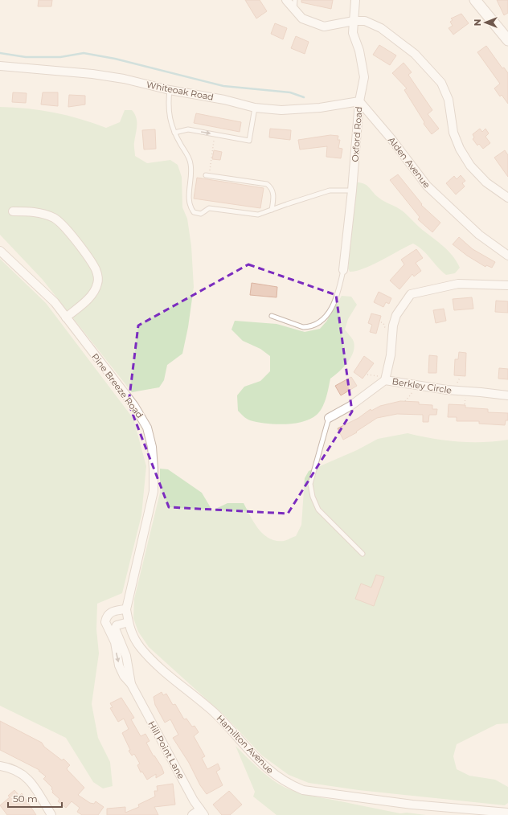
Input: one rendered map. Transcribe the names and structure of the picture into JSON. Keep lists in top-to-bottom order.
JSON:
{
  "streets": {
    "street": [
      "Whiteoak Road",
      "Oxford Road",
      "Alden Avenue",
      "Pine Breeze Road",
      "Berkley Circle",
      "Hamilton Avenue",
      "Hill Point Lane"
    ]
  },
  "crossings": [
    ["Whiteoak Road", "Oxford Road"],
    ["Whiteoak Road", "Alden Avenue"],
    ["Oxford Road", "Alden Avenue"],
    ["Pine Breeze Road", "Hamilton Avenue"],
    ["Pine Breeze Road", "Hill Point Lane"],
    ["Hamilton Avenue", "Hill Point Lane"]
  ],
  "scale_bar": "50 m",
  "north": "left"
}
